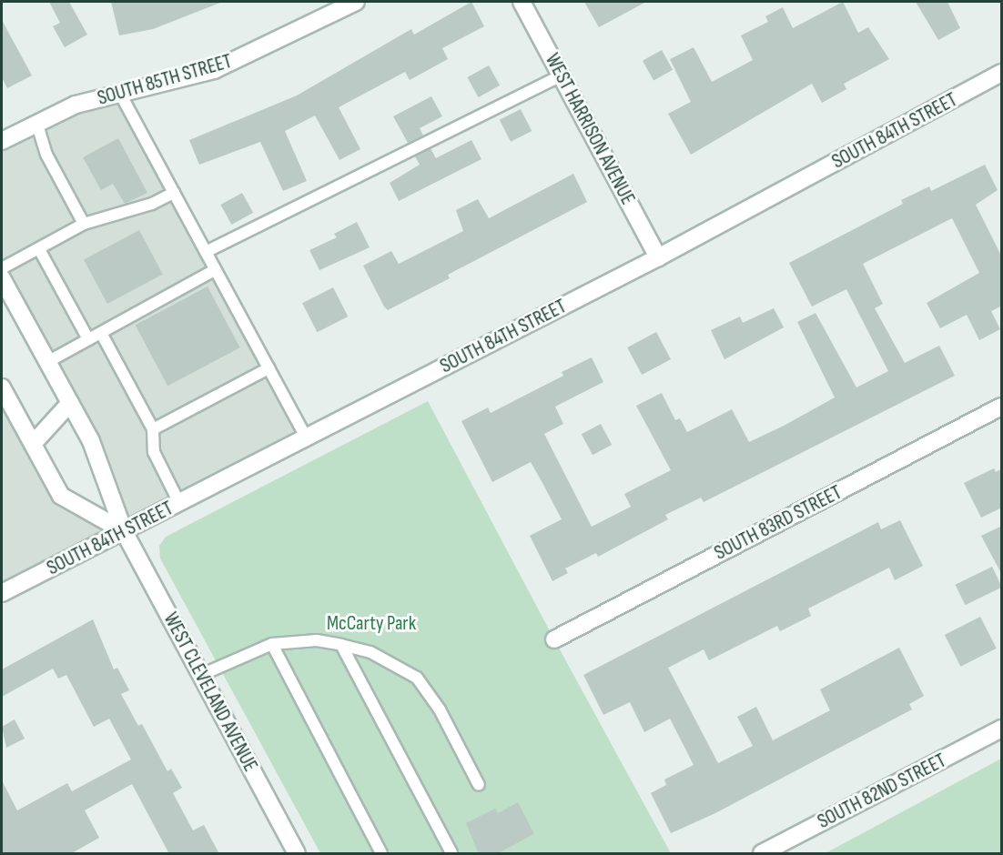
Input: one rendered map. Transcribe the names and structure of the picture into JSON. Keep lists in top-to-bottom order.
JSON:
{
  "streets": {
    "street": [
      "SOUTH 85TH STREET",
      "WEST HARRISON AVENUE",
      "SOUTH 84TH STREET",
      "SOUTH 83RD STREET",
      "WEST CLEVELAND AVENUE",
      "SOUTH 82ND STREET"
    ]
  },
  "crossings": [
    ["WEST HARRISON AVENUE", "SOUTH 84TH STREET"],
    ["SOUTH 84TH STREET", "WEST CLEVELAND AVENUE"]
  ],
  "parks": ["McCarty Park"]
}
